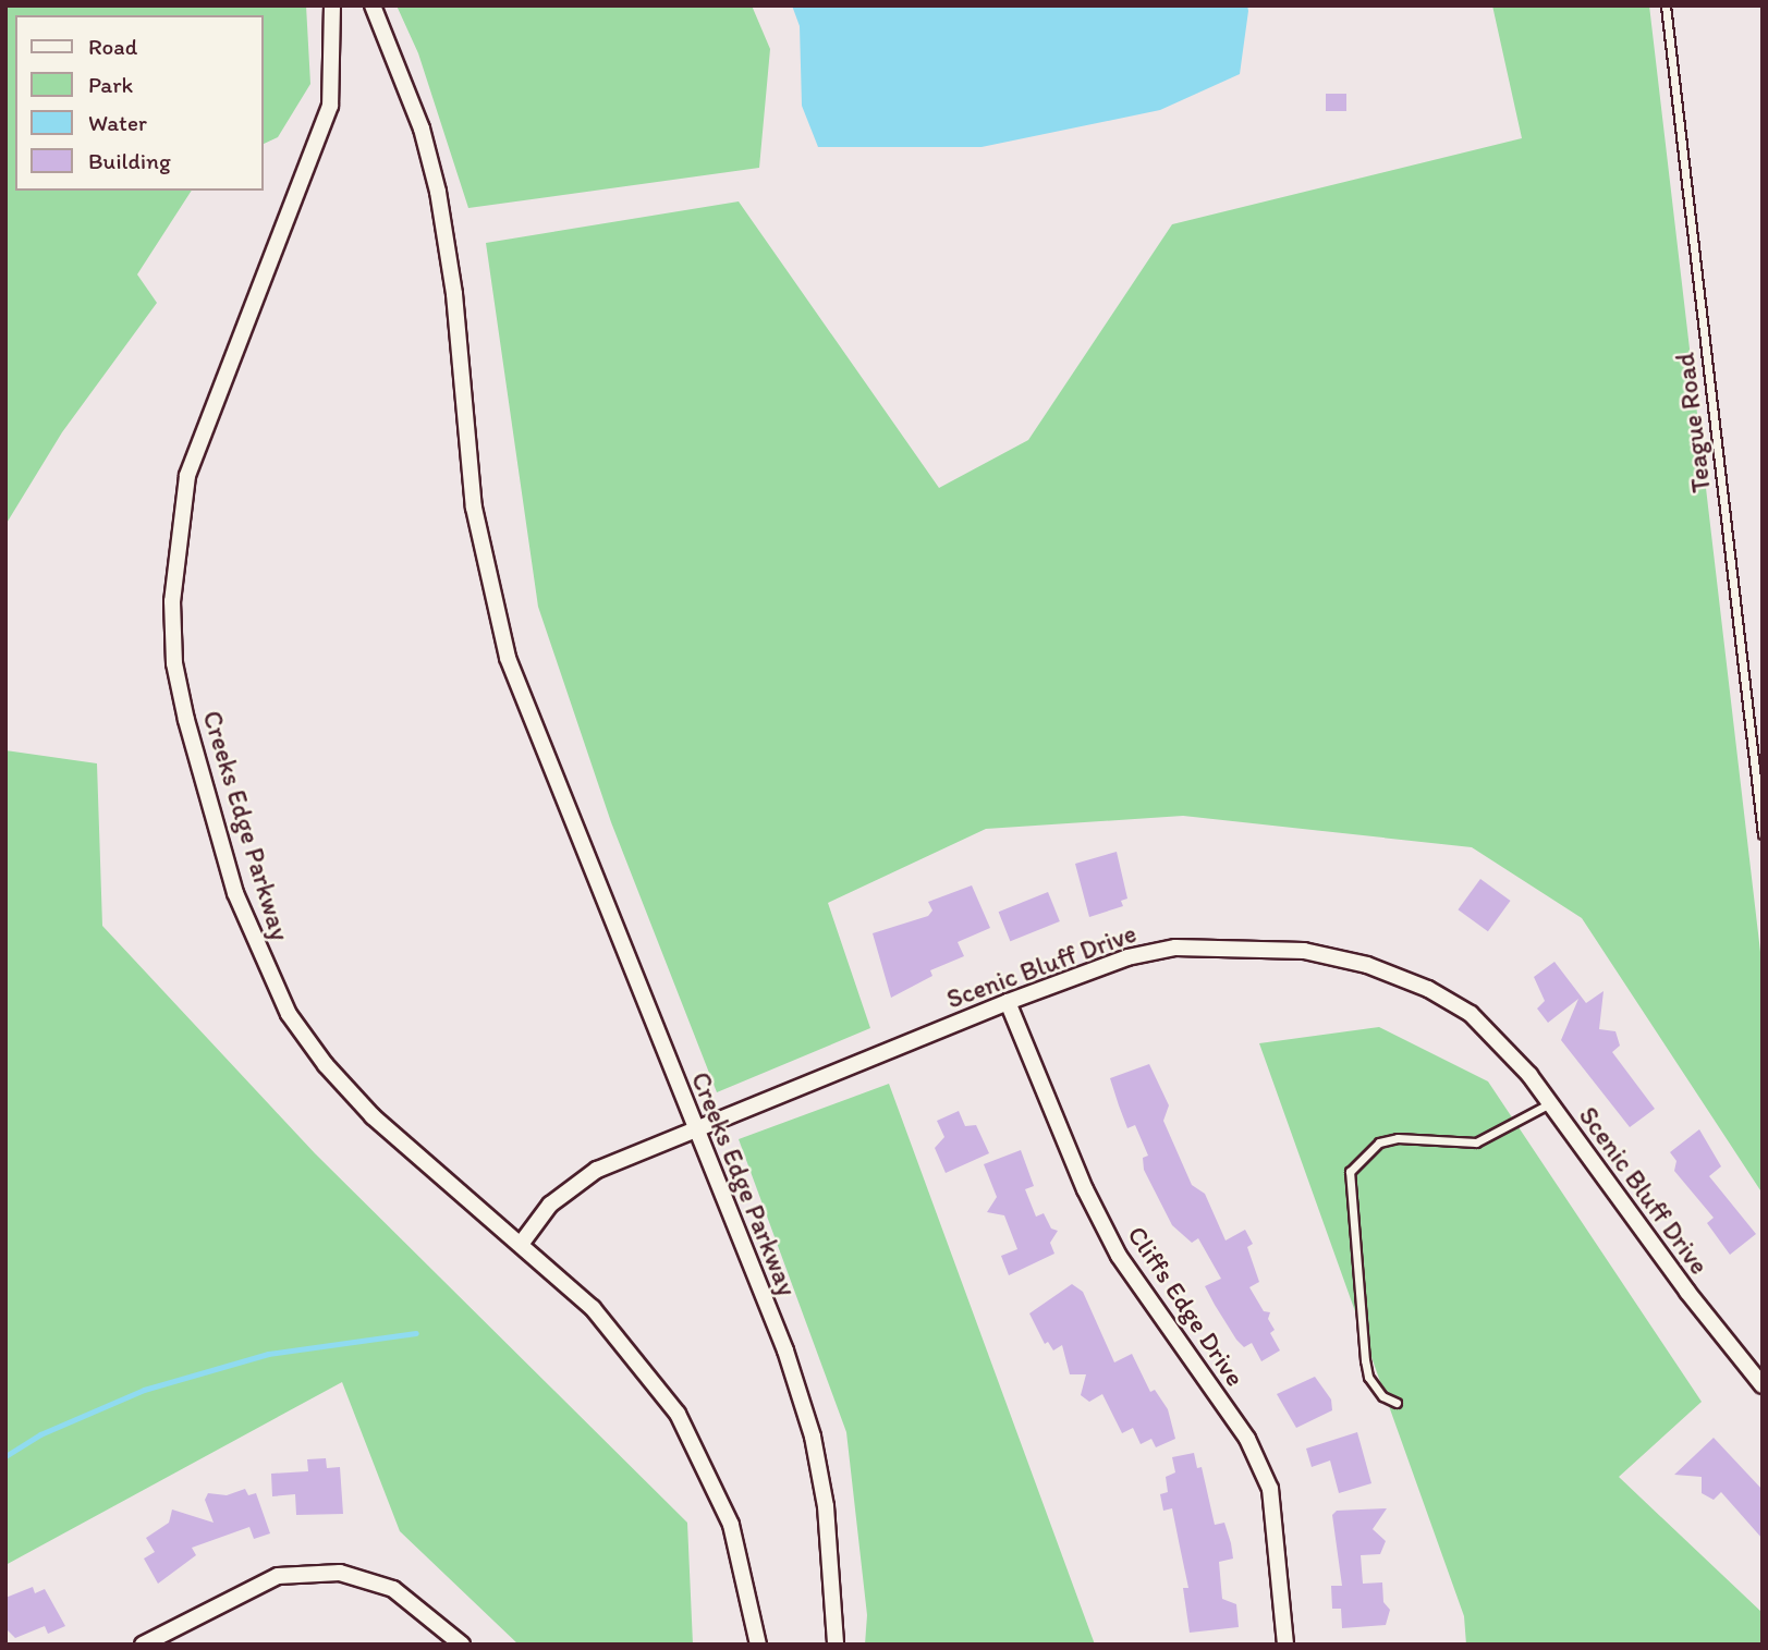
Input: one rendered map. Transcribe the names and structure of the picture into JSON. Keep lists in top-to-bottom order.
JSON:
{
  "streets": {
    "street": ["Creeks Edge Parkway", "Scenic Bluff Drive", "Cliffs Edge Drive"],
    "lane": ["Teague Road"]
  },
  "crossings": [
    ["Creeks Edge Parkway", "Scenic Bluff Drive"],
    ["Scenic Bluff Drive", "Cliffs Edge Drive"]
  ],
  "legend": [
    "Road",
    "Park",
    "Water",
    "Building"
  ]
}
